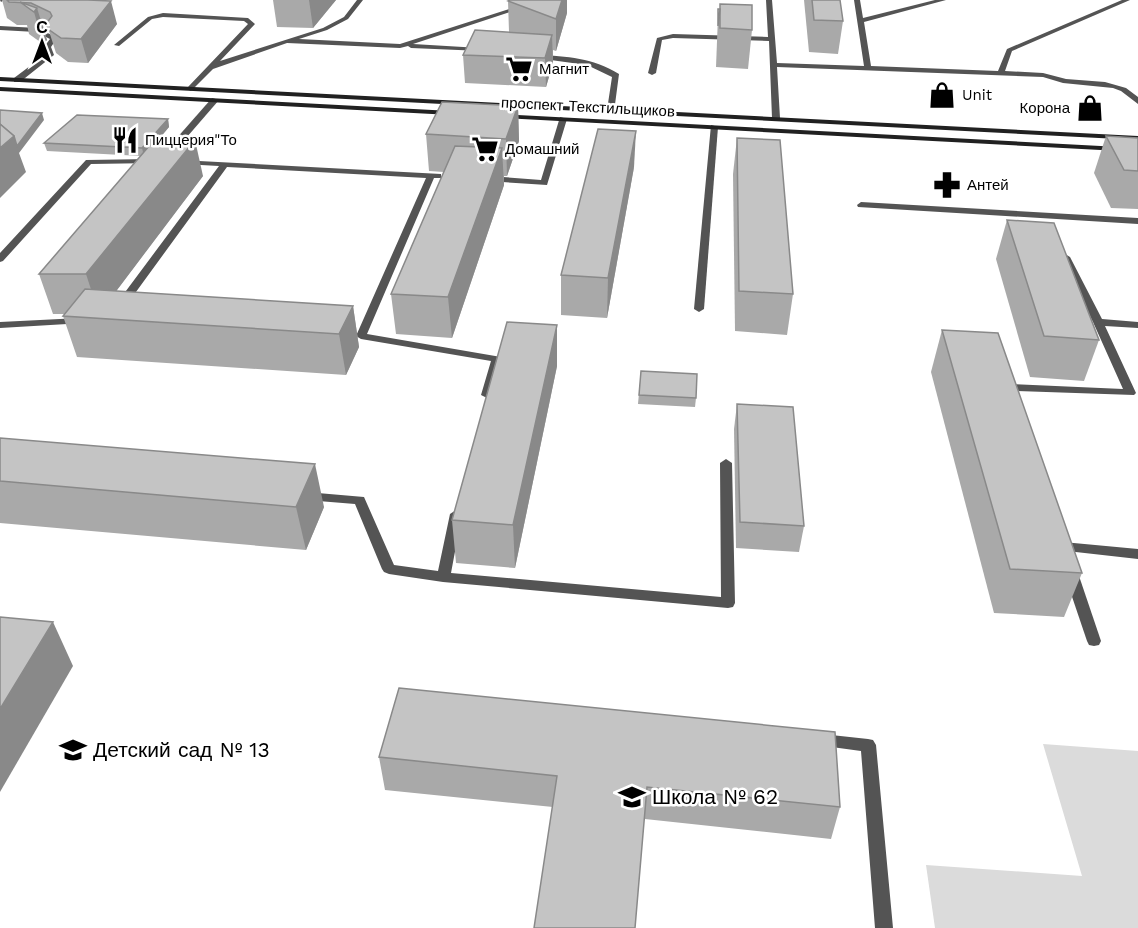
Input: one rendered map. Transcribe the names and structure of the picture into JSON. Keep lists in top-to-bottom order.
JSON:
{
  "streets": {
    "main road": ["проспект Текстильщиков"]
  },
  "places": {
    "supermarket": ["Магнит", "Домашний"],
    "shop": ["Unit", "Корона"],
    "restaurant": ["Пиццерия\"То"],
    "pharmacy": ["Антей"],
    "school or university": ["Детский сад № 13", "Школа № 62"]
  },
  "north": "top"
}
